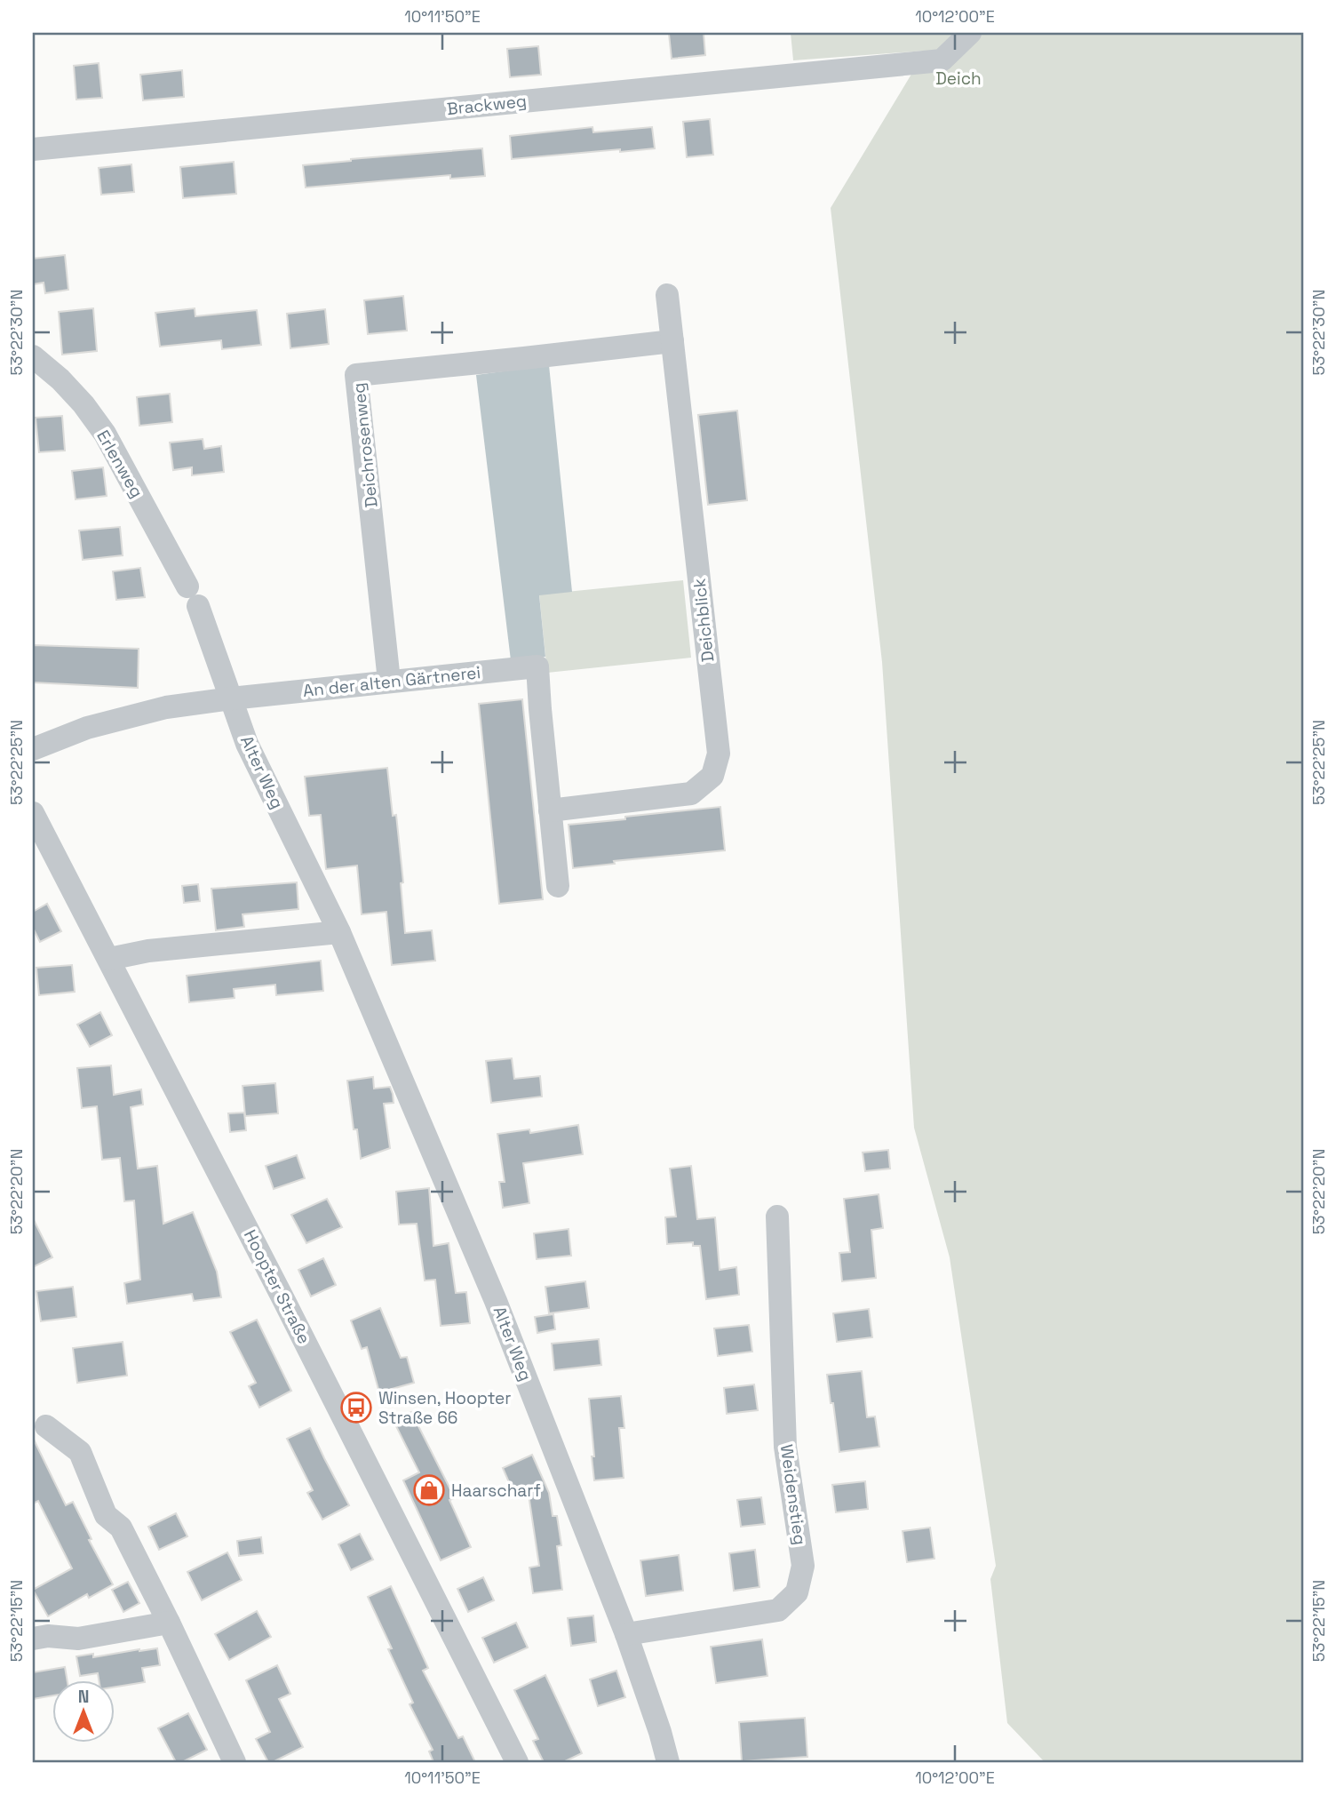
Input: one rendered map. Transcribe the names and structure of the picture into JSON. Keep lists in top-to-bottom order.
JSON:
{
  "streets": {
    "street": [
      "Brackweg",
      "Deichrosenweg",
      "Erlenweg",
      "Deichblick",
      "An der alten Gärtnerei",
      "Alter Weg",
      "Hoopter Straße",
      "Weidenstieg"
    ]
  },
  "crossings": [
    ["Deichrosenweg", "Deichblick"],
    ["Deichrosenweg", "An der alten Gärtnerei"],
    ["Erlenweg", "Alter Weg"],
    ["Deichblick", "An der alten Gärtnerei"],
    ["An der alten Gärtnerei", "Alter Weg"],
    ["Alter Weg", "Weidenstieg"]
  ],
  "parks": ["Deich"],
  "places": {
    "bus stop": ["Winsen, Hoopter Straße 66"],
    "shop": ["Haarscharf"]
  },
  "north": "top",
  "coordinates": [
    "10°11'50\"E",
    "10°12'00\"E",
    "53°22'30\"N",
    "53°22'25\"N",
    "53°22'20\"N",
    "53°22'15\"N"
  ]
}
